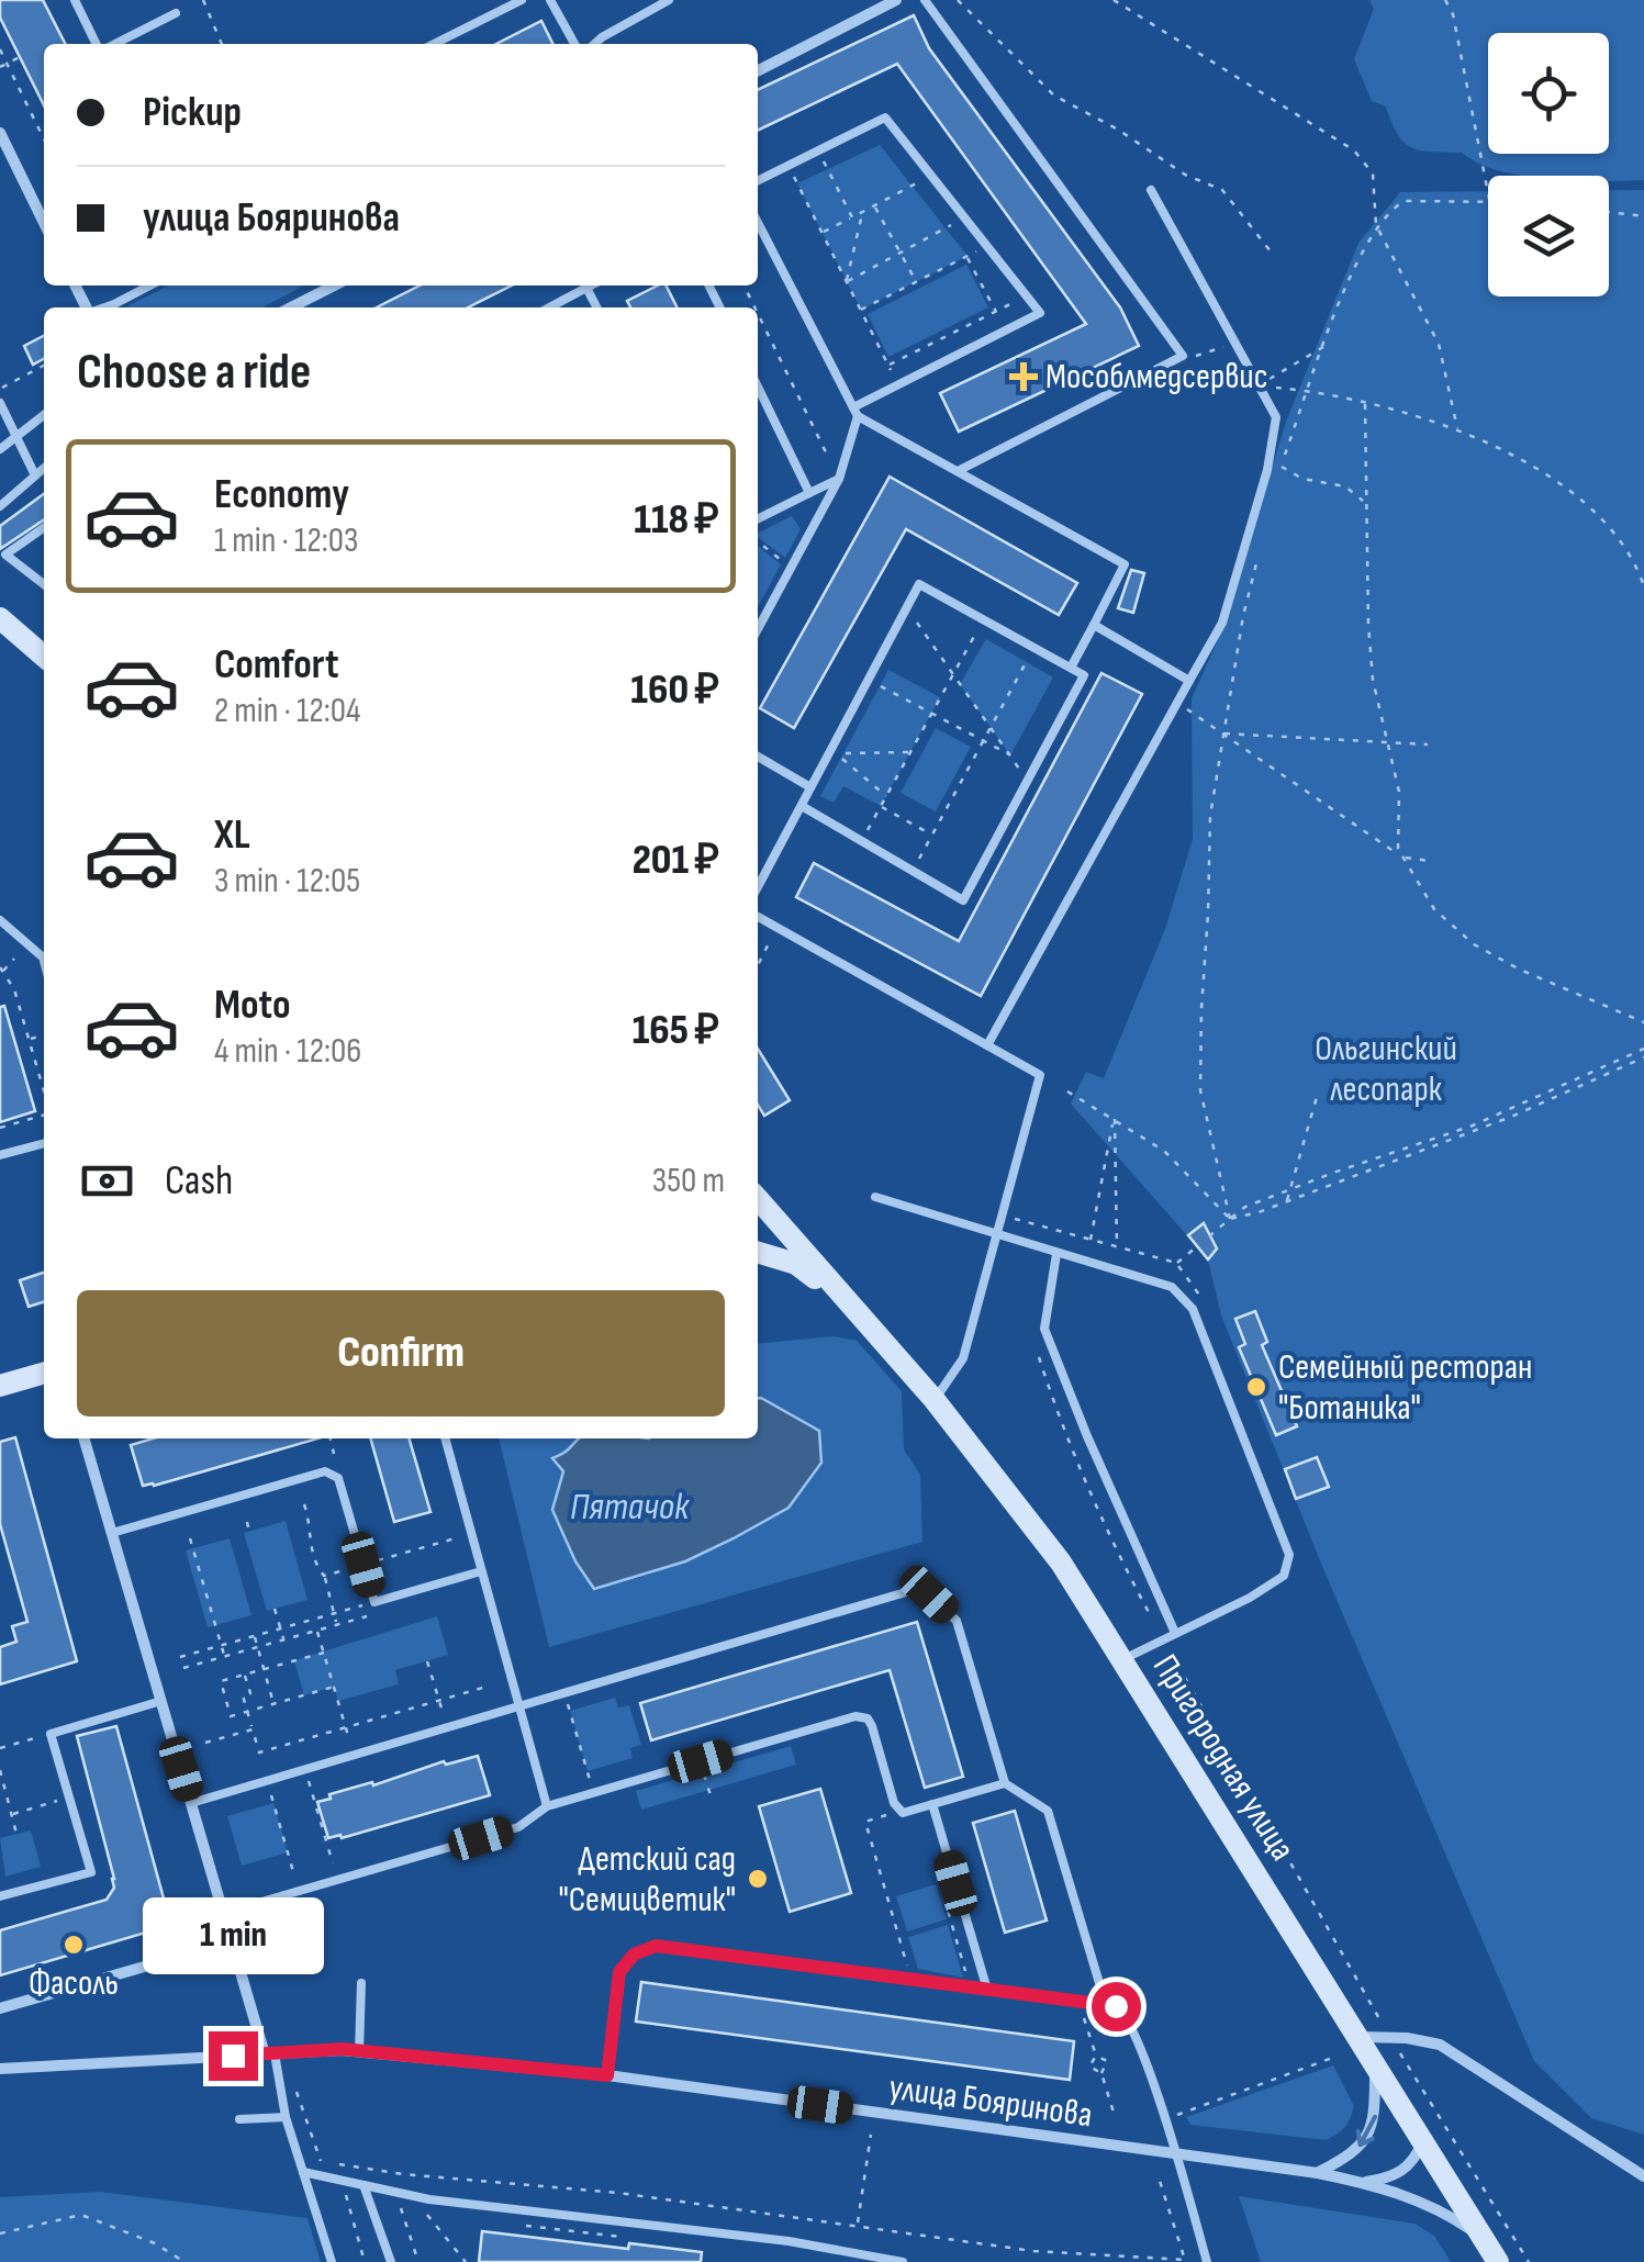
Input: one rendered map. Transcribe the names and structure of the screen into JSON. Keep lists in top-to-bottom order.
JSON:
{
  "streets": {
    "street": ["Пригородная улица", "улица Бояринова"]
  },
  "crossings": [
    ["Пригородная улица", "улица Бояринова"]
  ],
  "water": ["Пятачок"],
  "parks": ["Ольгинский лесопарк"],
  "places": {
    "health": ["Мособлмедсервис"],
    "other": ["Семейный ресторан \"Ботаника\"", "Детский сад \"Семицветик\"", "Фасоль"]
  },
  "page": {
    "banner": ["Pickup", "улица Бояринова"],
    "heading": "Choose a ride",
    "list": [
      {
        "name": "Economy",
        "note": "1 min · 12:03",
        "value": "118 ₽"
      },
      {
        "name": "Comfort",
        "note": "2 min · 12:04",
        "value": "160 ₽"
      },
      {
        "name": "XL",
        "note": "3 min · 12:05",
        "value": "201 ₽"
      },
      {
        "name": "Moto",
        "note": "4 min · 12:06",
        "value": "165 ₽"
      }
    ],
    "pay": ["Cash", "350 m"],
    "buttons": "Confirm",
    "bubble": "1 min"
  }
}
